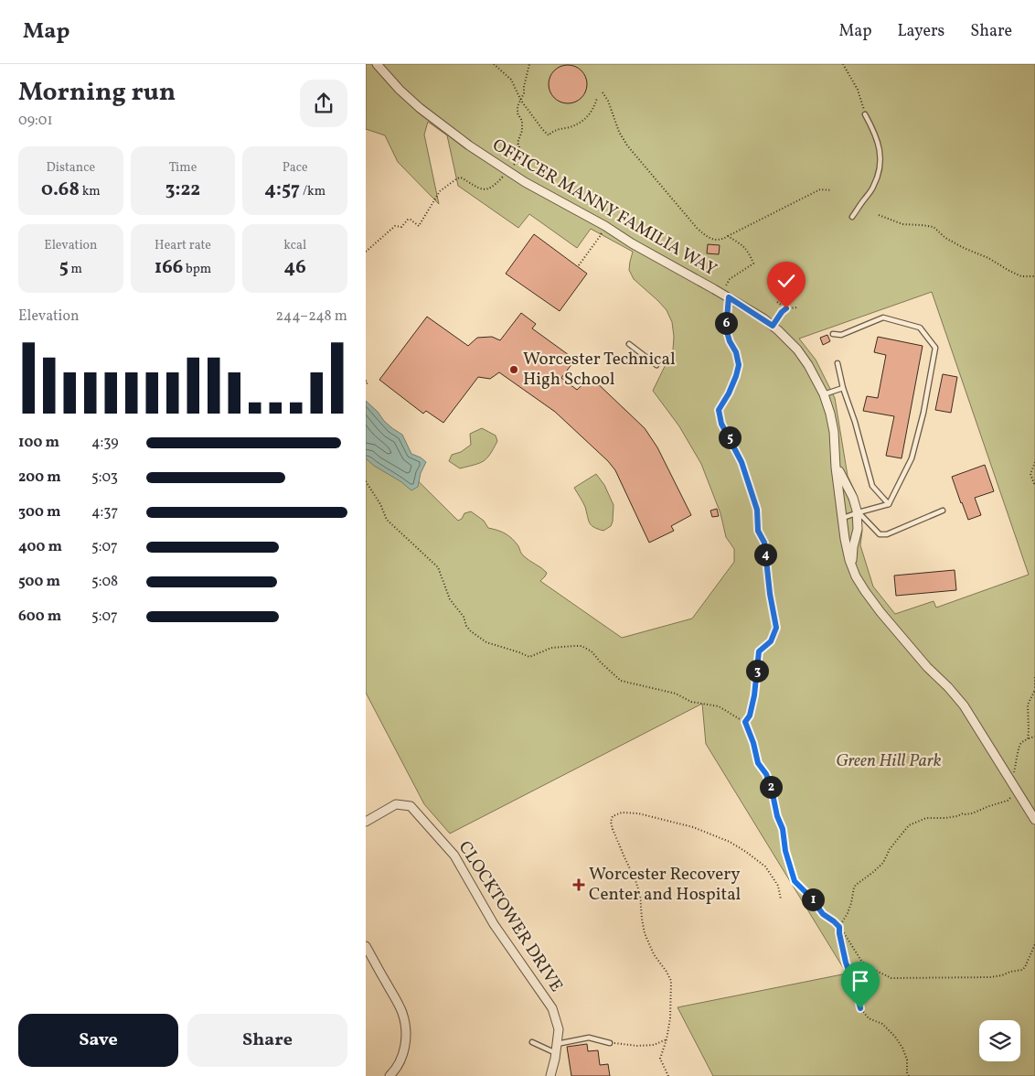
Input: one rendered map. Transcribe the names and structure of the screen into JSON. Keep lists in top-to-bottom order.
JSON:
{
  "streets": {
    "street": ["OFFICER MANNY FAMILIA WAY", "CLOCKTOWER DRIVE"]
  },
  "parks": ["Green Hill Park"],
  "places": {
    "other": ["Worcester Technical High School"],
    "health": ["Worcester Recovery Center and Hospital"]
  },
  "page": {
    "header": "Map",
    "nav": ["Map", "Layers", "Share"],
    "heading": ["Morning run", "09:01"],
    "stats": [
      ["Distance", "0.68 km"],
      ["Time", "3:22"],
      ["Pace", "4:57 /km"],
      ["Elevation", "5 m"],
      ["Heart rate", "166 bpm"],
      ["kcal", "46"]
    ],
    "chart": ["Elevation", "244–248 m"],
    "pins": [
      "6",
      "5",
      "4",
      "3",
      "2",
      "1"
    ],
    "list": [
      {
        "name": "100 m",
        "note": "4:39"
      },
      {
        "name": "200 m",
        "note": "5:03"
      },
      {
        "name": "300 m",
        "note": "4:37"
      },
      {
        "name": "400 m",
        "note": "5:07"
      },
      {
        "name": "500 m",
        "note": "5:08"
      },
      {
        "name": "600 m",
        "note": "5:07"
      }
    ],
    "buttons": ["Save", "Share"]
  }
}
